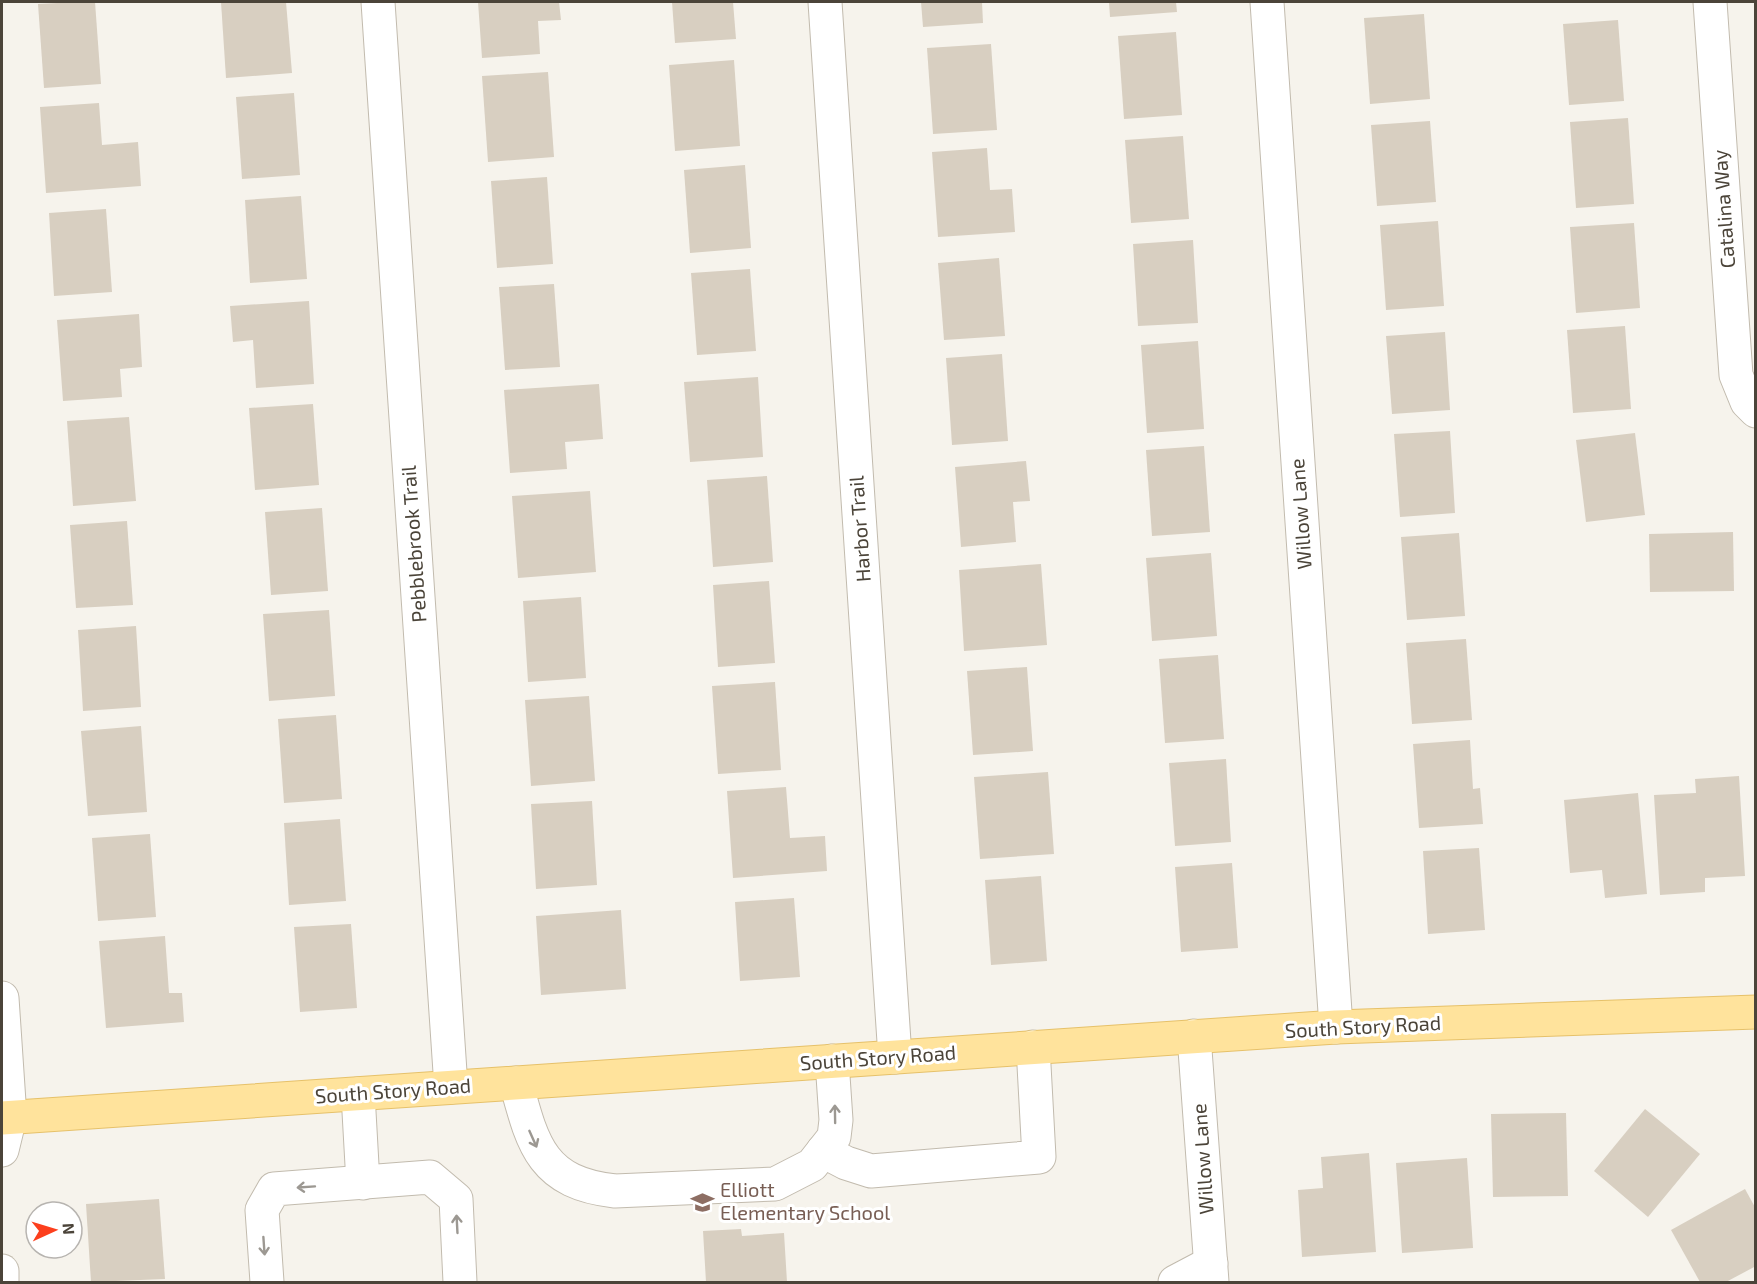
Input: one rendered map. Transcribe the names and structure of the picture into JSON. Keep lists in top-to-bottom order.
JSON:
{
  "streets": {
    "main road": ["South Story Road"],
    "street": [
      "Catalina Way",
      "Willow Lane",
      "Harbor Trail",
      "Pebblebrook Trail"
    ]
  },
  "crossings": [
    ["Willow Lane", "South Story Road"],
    ["Harbor Trail", "South Story Road"],
    ["Pebblebrook Trail", "South Story Road"]
  ],
  "places": {
    "school or university": ["Elliott Elementary School"]
  },
  "north": "right"
}
